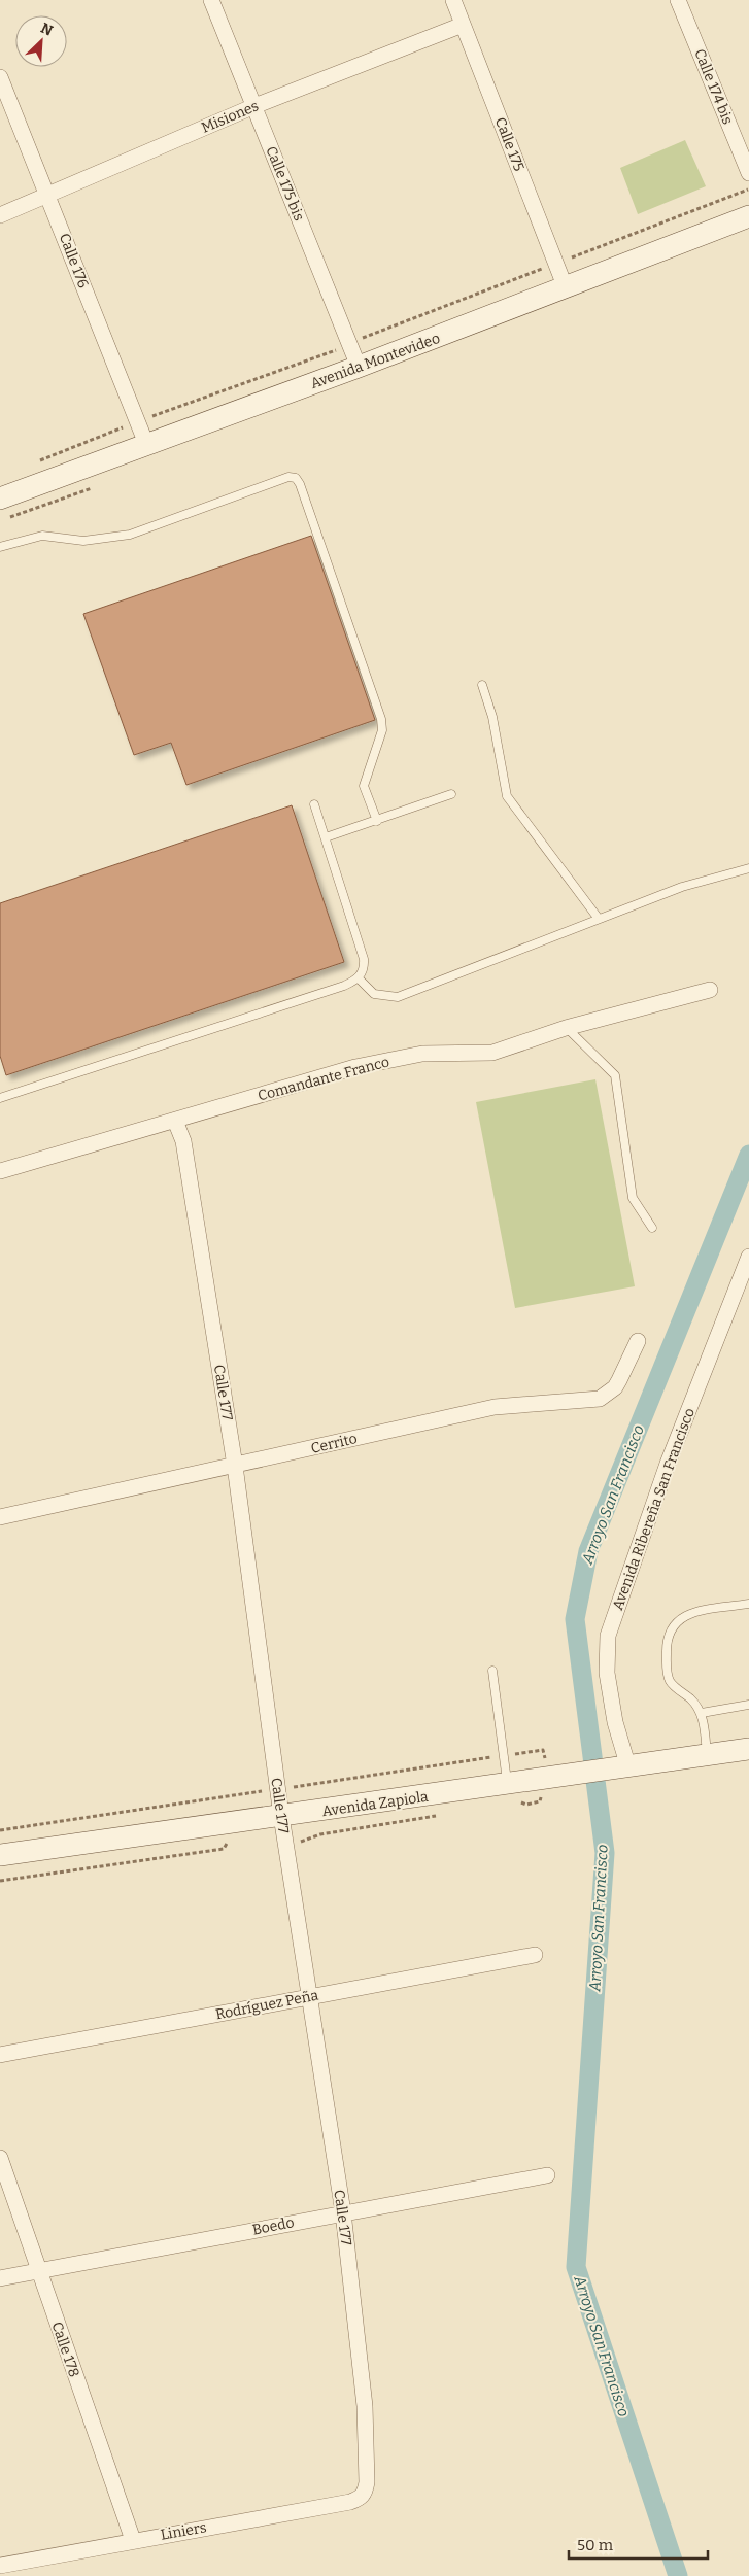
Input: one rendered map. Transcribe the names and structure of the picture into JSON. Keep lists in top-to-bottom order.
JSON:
{
  "streets": {
    "street": [
      "Calle 174 bis",
      "Misiones",
      "Calle 175",
      "Calle 175 bis",
      "Calle 176",
      "Avenida Montevideo",
      "Comandante Franco",
      "Calle 177",
      "Cerrito",
      "Avenida Ribereña San Francisco",
      "Avenida Zapiola",
      "Rodríguez Peña",
      "Boedo",
      "Calle 178",
      "Liniers"
    ]
  },
  "crossings": [
    ["Misiones", "Calle 175"],
    ["Misiones", "Calle 175 bis"],
    ["Misiones", "Calle 176"],
    ["Calle 175", "Avenida Montevideo"],
    ["Calle 175 bis", "Avenida Montevideo"],
    ["Calle 176", "Avenida Montevideo"],
    ["Comandante Franco", "Calle 177"],
    ["Calle 177", "Cerrito"],
    ["Calle 177", "Avenida Zapiola"],
    ["Calle 177", "Rodríguez Peña"],
    ["Calle 177", "Boedo"],
    ["Calle 177", "Liniers"],
    ["Avenida Ribereña San Francisco", "Avenida Zapiola"],
    ["Boedo", "Calle 178"],
    ["Calle 178", "Liniers"]
  ],
  "water": ["Arroyo San Francisco"],
  "scale_bar": "50 m",
  "north": "top right"
}
